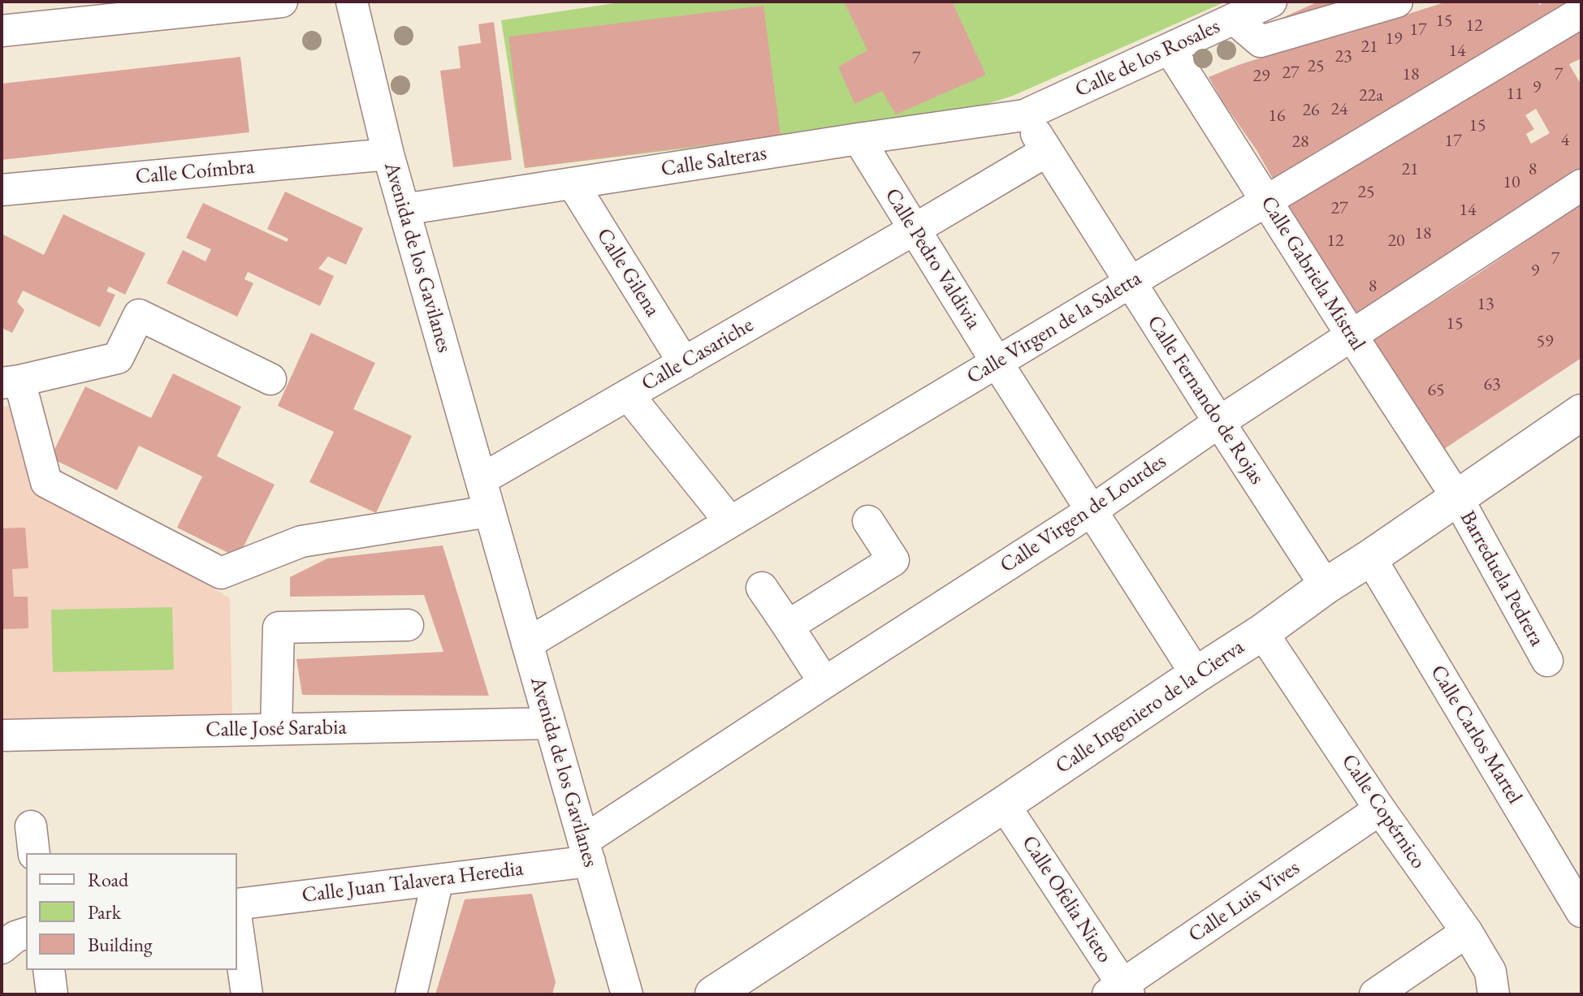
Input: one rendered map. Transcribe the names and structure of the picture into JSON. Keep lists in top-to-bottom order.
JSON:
{
  "streets": {
    "main road": ["Calle Ingeniero de la Cierva"],
    "street": [
      "Calle de los Rosales",
      "Calle Salteras",
      "Calle Coímbra",
      "Avenida de los Gavilanes",
      "Calle Pedro Valdivia",
      "Calle Gilena",
      "Calle Gabriela Mistral",
      "Calle Virgen de la Saletta",
      "Calle Casariche",
      "Calle Fernando de Rojas",
      "Calle Virgen de Lourdes",
      "Barreduela Pedrera",
      "Calle José Sarabia",
      "Calle Carlos Martel",
      "Calle Copérnico",
      "Calle Juan Talavera Heredia",
      "Calle Ofelia Nieto",
      "Calle Luis Vives"
    ]
  },
  "crossings": [
    ["Calle de los Rosales", "Calle Salteras"],
    ["Calle de los Rosales", "Calle Gabriela Mistral"],
    ["Calle de los Rosales", "Calle Fernando de Rojas"],
    ["Calle Salteras", "Avenida de los Gavilanes"],
    ["Calle Salteras", "Calle Pedro Valdivia"],
    ["Calle Salteras", "Calle Gilena"],
    ["Calle Salteras", "Calle Fernando de Rojas"],
    ["Calle Coímbra", "Avenida de los Gavilanes"],
    ["Avenida de los Gavilanes", "Calle Virgen de la Saletta"],
    ["Avenida de los Gavilanes", "Calle Casariche"],
    ["Avenida de los Gavilanes", "Calle Virgen de Lourdes"],
    ["Avenida de los Gavilanes", "Calle José Sarabia"],
    ["Avenida de los Gavilanes", "Calle Juan Talavera Heredia"],
    ["Calle Pedro Valdivia", "Calle Virgen de la Saletta"],
    ["Calle Pedro Valdivia", "Calle Casariche"],
    ["Calle Pedro Valdivia", "Calle Virgen de Lourdes"],
    ["Calle Pedro Valdivia", "Calle Ingeniero de la Cierva"],
    ["Calle Gilena", "Calle Casariche"],
    ["Calle Gabriela Mistral", "Calle Virgen de la Saletta"],
    ["Calle Gabriela Mistral", "Calle Virgen de Lourdes"],
    ["Calle Gabriela Mistral", "Barreduela Pedrera"],
    ["Calle Gabriela Mistral", "Calle Ingeniero de la Cierva"],
    ["Calle Virgen de la Saletta", "Calle Fernando de Rojas"],
    ["Calle Casariche", "Calle Fernando de Rojas"],
    ["Calle Fernando de Rojas", "Calle Virgen de Lourdes"],
    ["Calle Fernando de Rojas", "Calle Ingeniero de la Cierva"],
    ["Calle Virgen de Lourdes", "Calle Juan Talavera Heredia"],
    ["Barreduela Pedrera", "Calle Ingeniero de la Cierva"],
    ["Calle Ingeniero de la Cierva", "Calle Carlos Martel"],
    ["Calle Ingeniero de la Cierva", "Calle Copérnico"],
    ["Calle Ingeniero de la Cierva", "Calle Ofelia Nieto"],
    ["Calle Copérnico", "Calle Luis Vives"],
    ["Calle Ofelia Nieto", "Calle Luis Vives"]
  ],
  "house_numbers": [
    "15",
    "12",
    "17",
    "19",
    "21",
    "14",
    "23",
    "7",
    "25",
    "27",
    "18",
    "7",
    "29",
    "9",
    "11",
    "22a",
    "24",
    "26",
    "16",
    "15",
    "4",
    "17",
    "28",
    "21",
    "8",
    "10",
    "25",
    "27",
    "14",
    "18",
    "12",
    "20",
    "7",
    "9",
    "8",
    "13",
    "15",
    "59",
    "63",
    "65"
  ],
  "legend": ["Road", "Park", "Building"]
}
